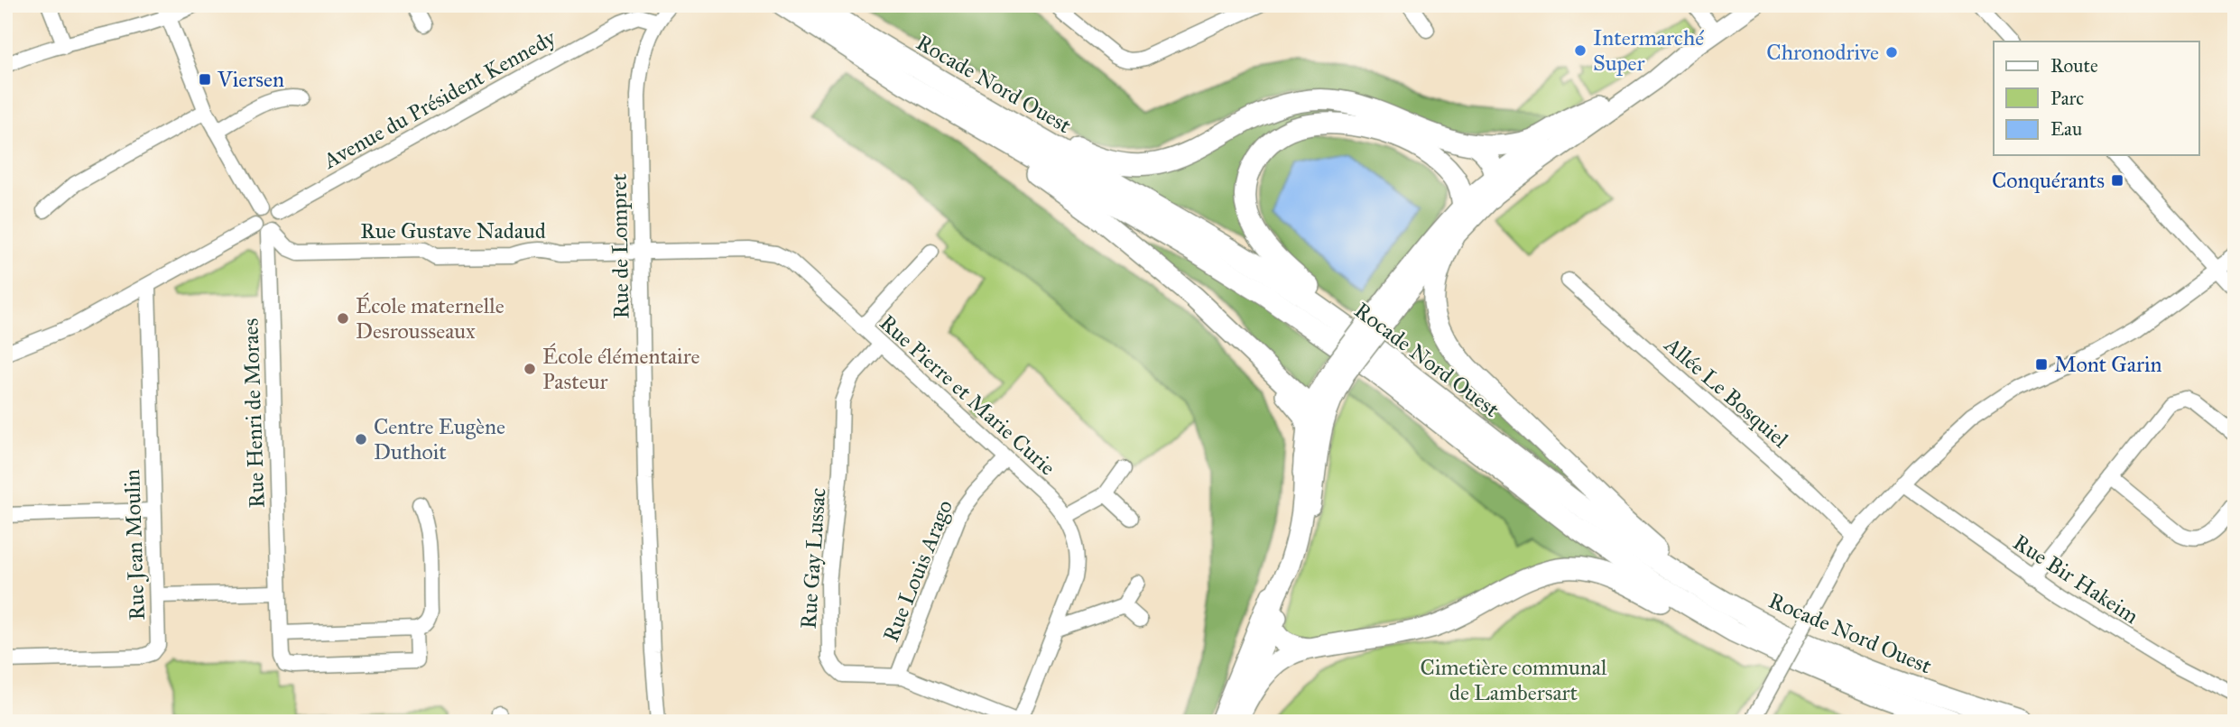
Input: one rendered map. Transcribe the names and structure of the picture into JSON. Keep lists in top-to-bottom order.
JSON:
{
  "streets": {
    "highway": ["Rocade Nord Ouest"],
    "street": [
      "Avenue du Président Kennedy",
      "Rue Gustave Nadaud",
      "Rue de Lompret",
      "Allée Le Bosquiel",
      "Rue Pierre et Marie Curie",
      "Rue Henri de Moraes",
      "Rue Jean Moulin",
      "Rue Gay Lussac",
      "Rue Louis Arago",
      "Rue Bir Hakeim"
    ]
  },
  "crossings": [
    ["Avenue du Président Kennedy", "Rue Gustave Nadaud"],
    ["Avenue du Président Kennedy", "Rue de Lompret"],
    ["Avenue du Président Kennedy", "Rue Henri de Moraes"],
    ["Rue Gustave Nadaud", "Rue de Lompret"],
    ["Rue Gustave Nadaud", "Rue Pierre et Marie Curie"],
    ["Rue Gustave Nadaud", "Rue Henri de Moraes"],
    ["Rue de Lompret", "Rue Pierre et Marie Curie"],
    ["Rue Pierre et Marie Curie", "Rue Gay Lussac"],
    ["Rue Pierre et Marie Curie", "Rue Louis Arago"],
    ["Rue Gay Lussac", "Rue Louis Arago"]
  ],
  "parks": ["Cimetière communal de Lambersart"],
  "places": {
    "other": [
      "Intermarché Super",
      "Chronodrive",
      "École maternelle Desrousseaux",
      "École élémentaire Pasteur",
      "Centre Eugène Duthoit"
    ],
    "transit": ["Viersen", "Conquérants", "Mont Garin"]
  },
  "legend": ["Route", "Parc", "Eau"]
}
